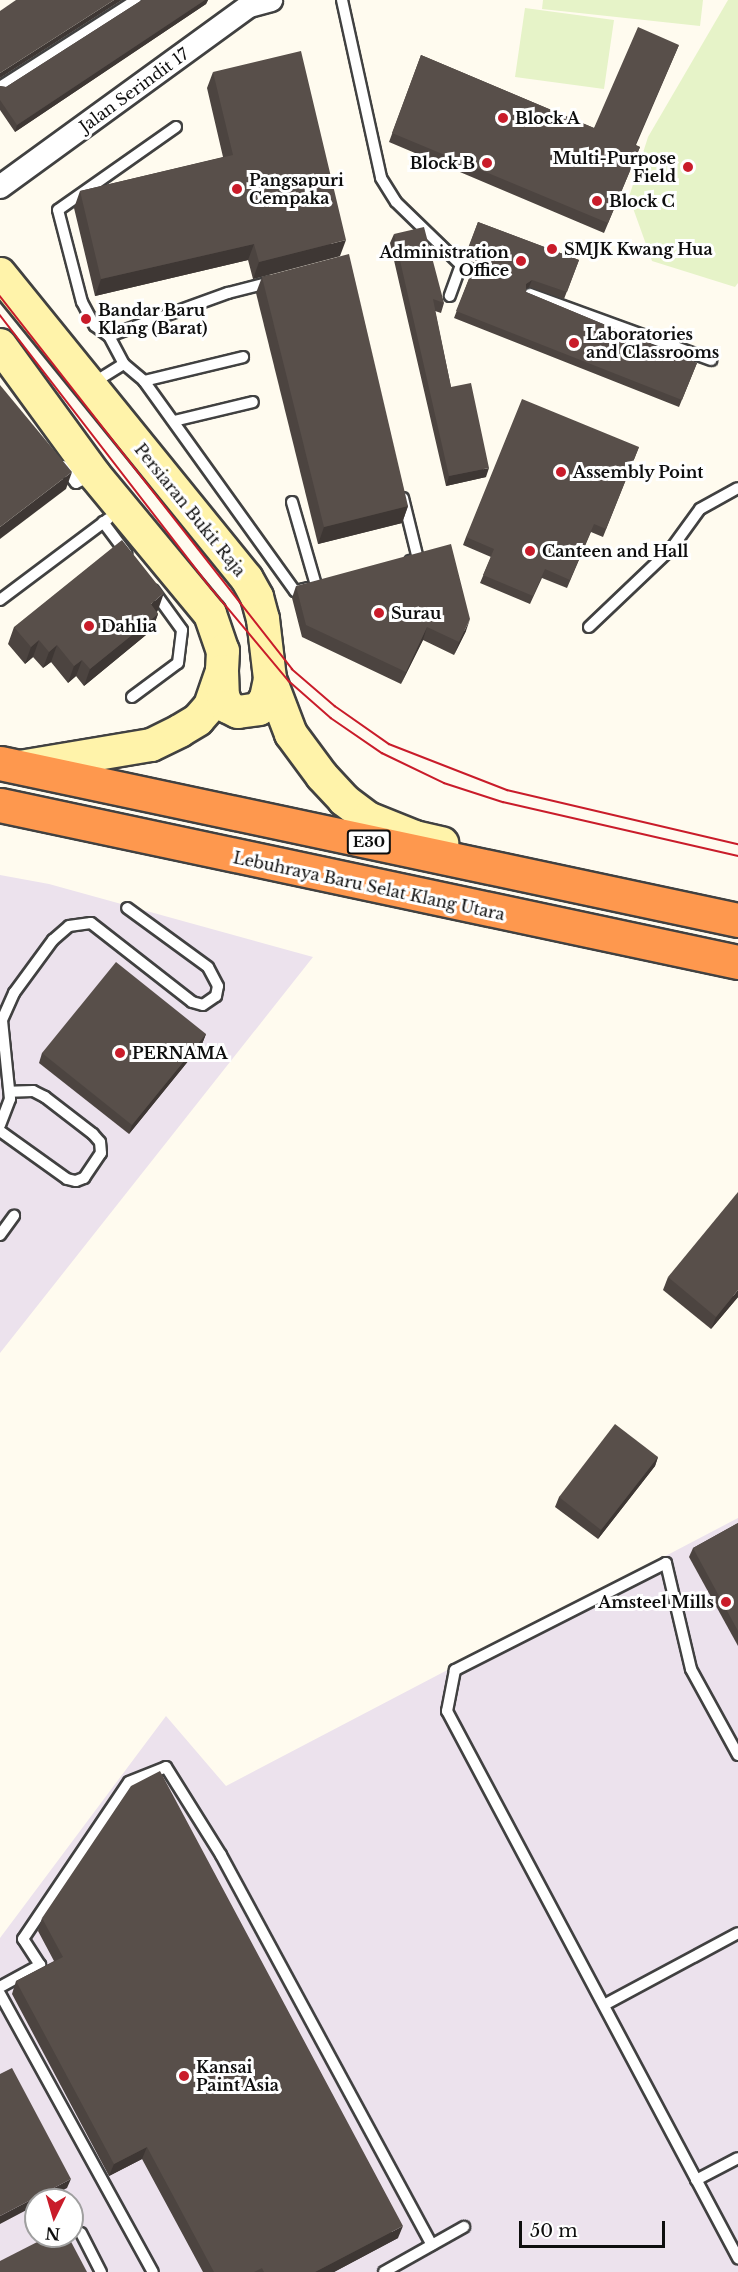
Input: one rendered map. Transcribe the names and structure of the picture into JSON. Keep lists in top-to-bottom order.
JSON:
{
  "streets": {
    "highway": ["E30", "Lebuhraya Baru Selat Klang Utara"],
    "main road": ["Persiaran Bukit Raja"],
    "street": ["Jalan Serindit 17"]
  },
  "crossings": [
    ["Persiaran Bukit Raja", "E30"]
  ],
  "places": [
    "Block A",
    "Block B",
    "Multi-Purpose Field",
    "Pangsapuri Cempaka",
    "Block C",
    "SMJK Kwang Hua",
    "Administration Office",
    "Bandar Baru Klang (Barat)",
    "Laboratories and Classrooms",
    "Assembly Point",
    "Canteen and Hall",
    "Surau",
    "Dahlia",
    "PERNAMA",
    "Amsteel Mills",
    "Kansai Paint Asia"
  ],
  "scale_bar": "50 m",
  "north": "bottom"
}
